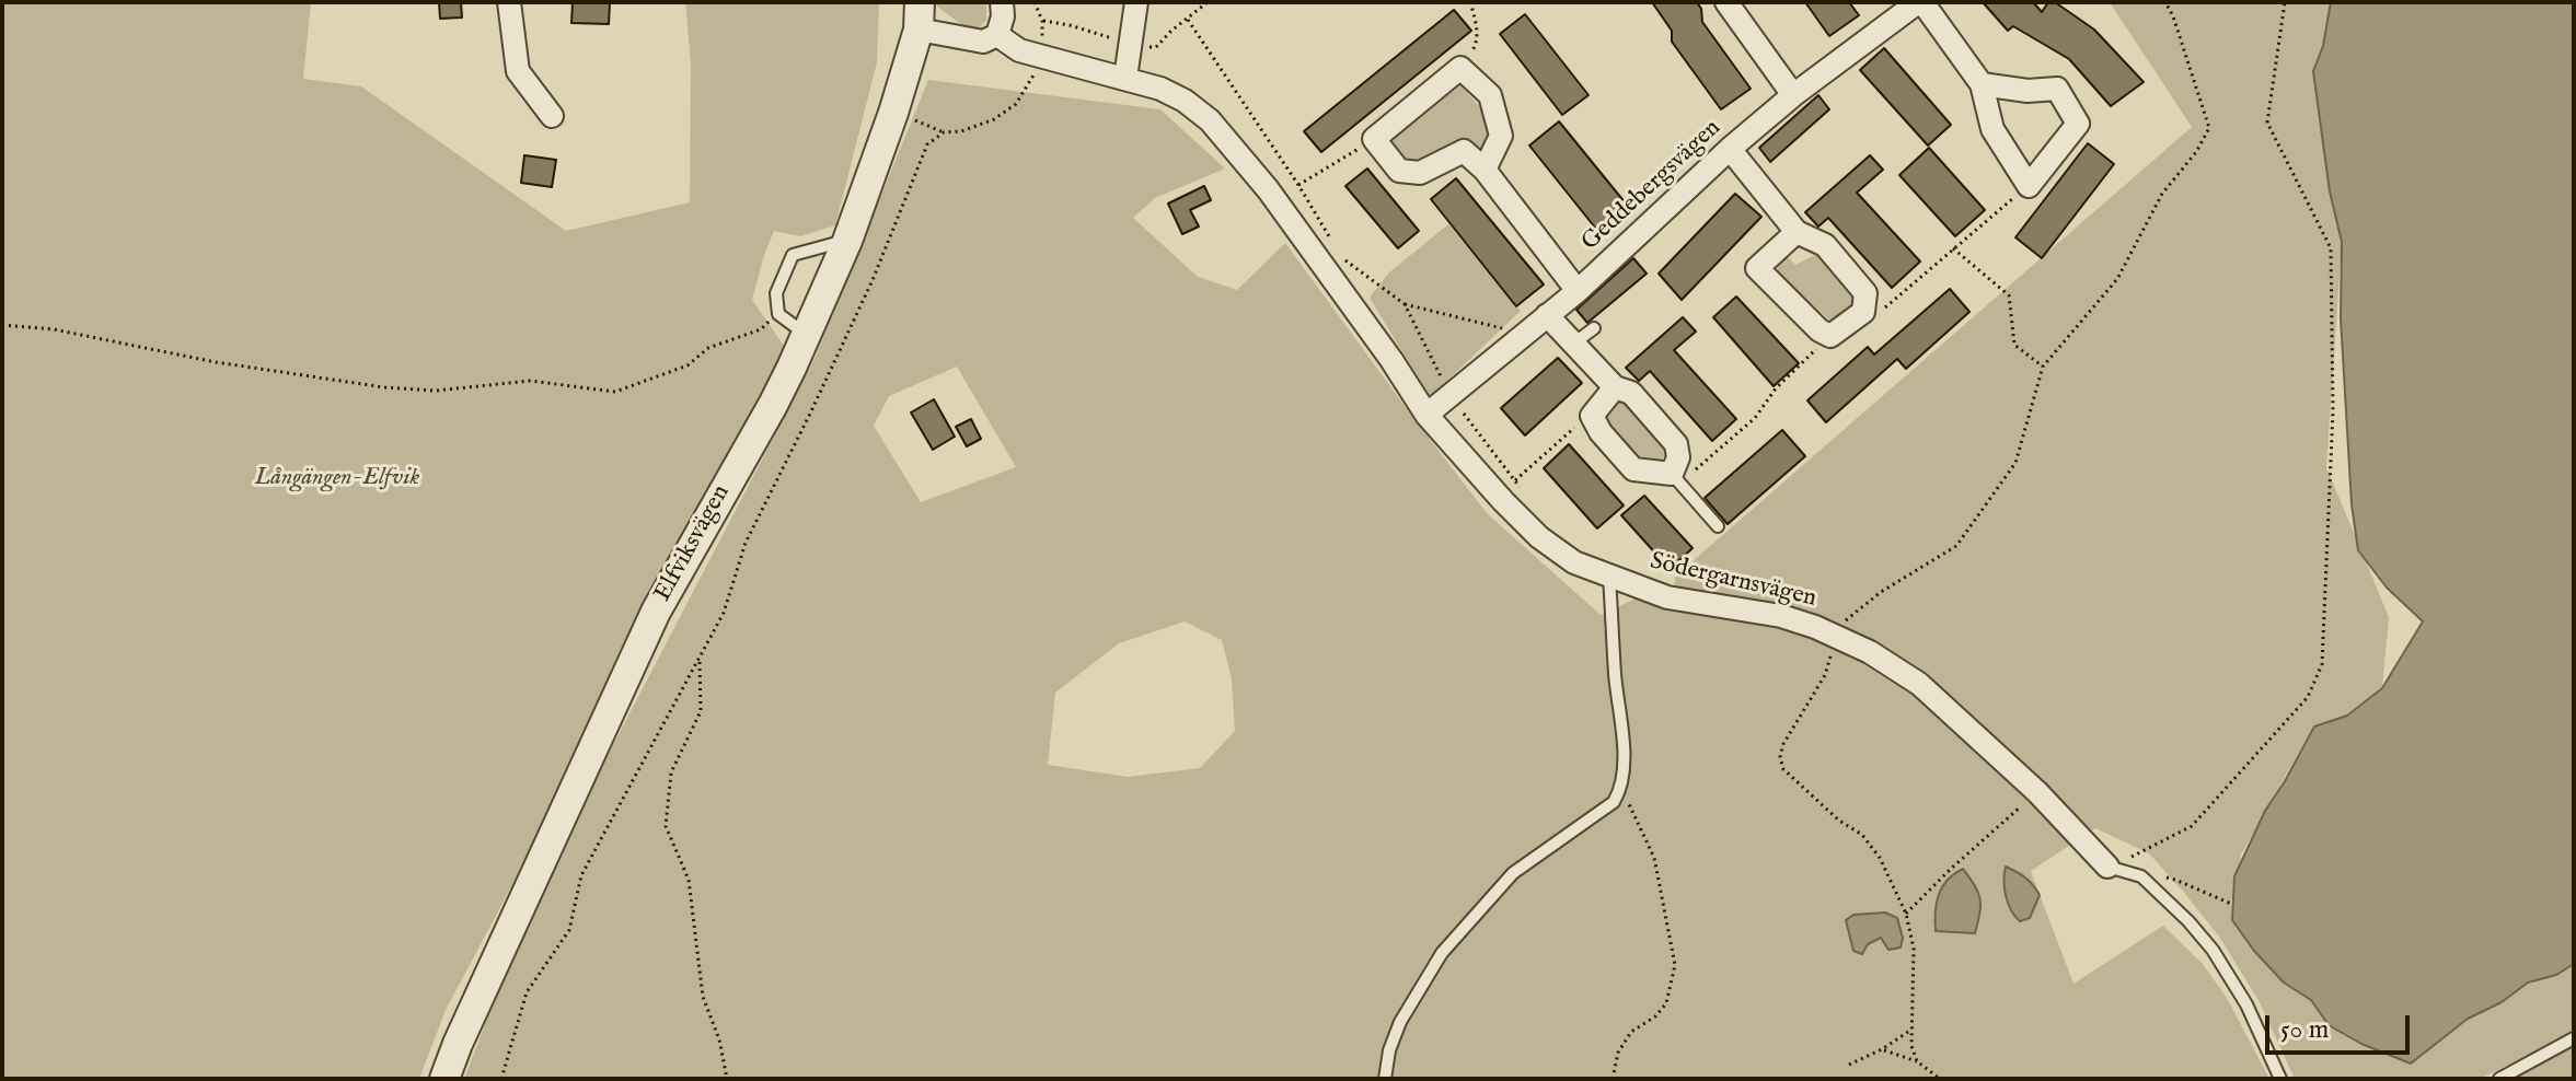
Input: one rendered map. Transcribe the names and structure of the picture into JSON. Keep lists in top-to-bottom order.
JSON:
{
  "streets": {
    "street": ["Geddebergsvägen", "Elfviksvägen", "Södergarnsvägen"]
  },
  "crossings": [
    ["Geddebergsvägen", "Södergarnsvägen"],
    ["Elfviksvägen", "Södergarnsvägen"]
  ],
  "parks": ["Långängen-Elfvik"],
  "scale_bar": "50 m"
}
